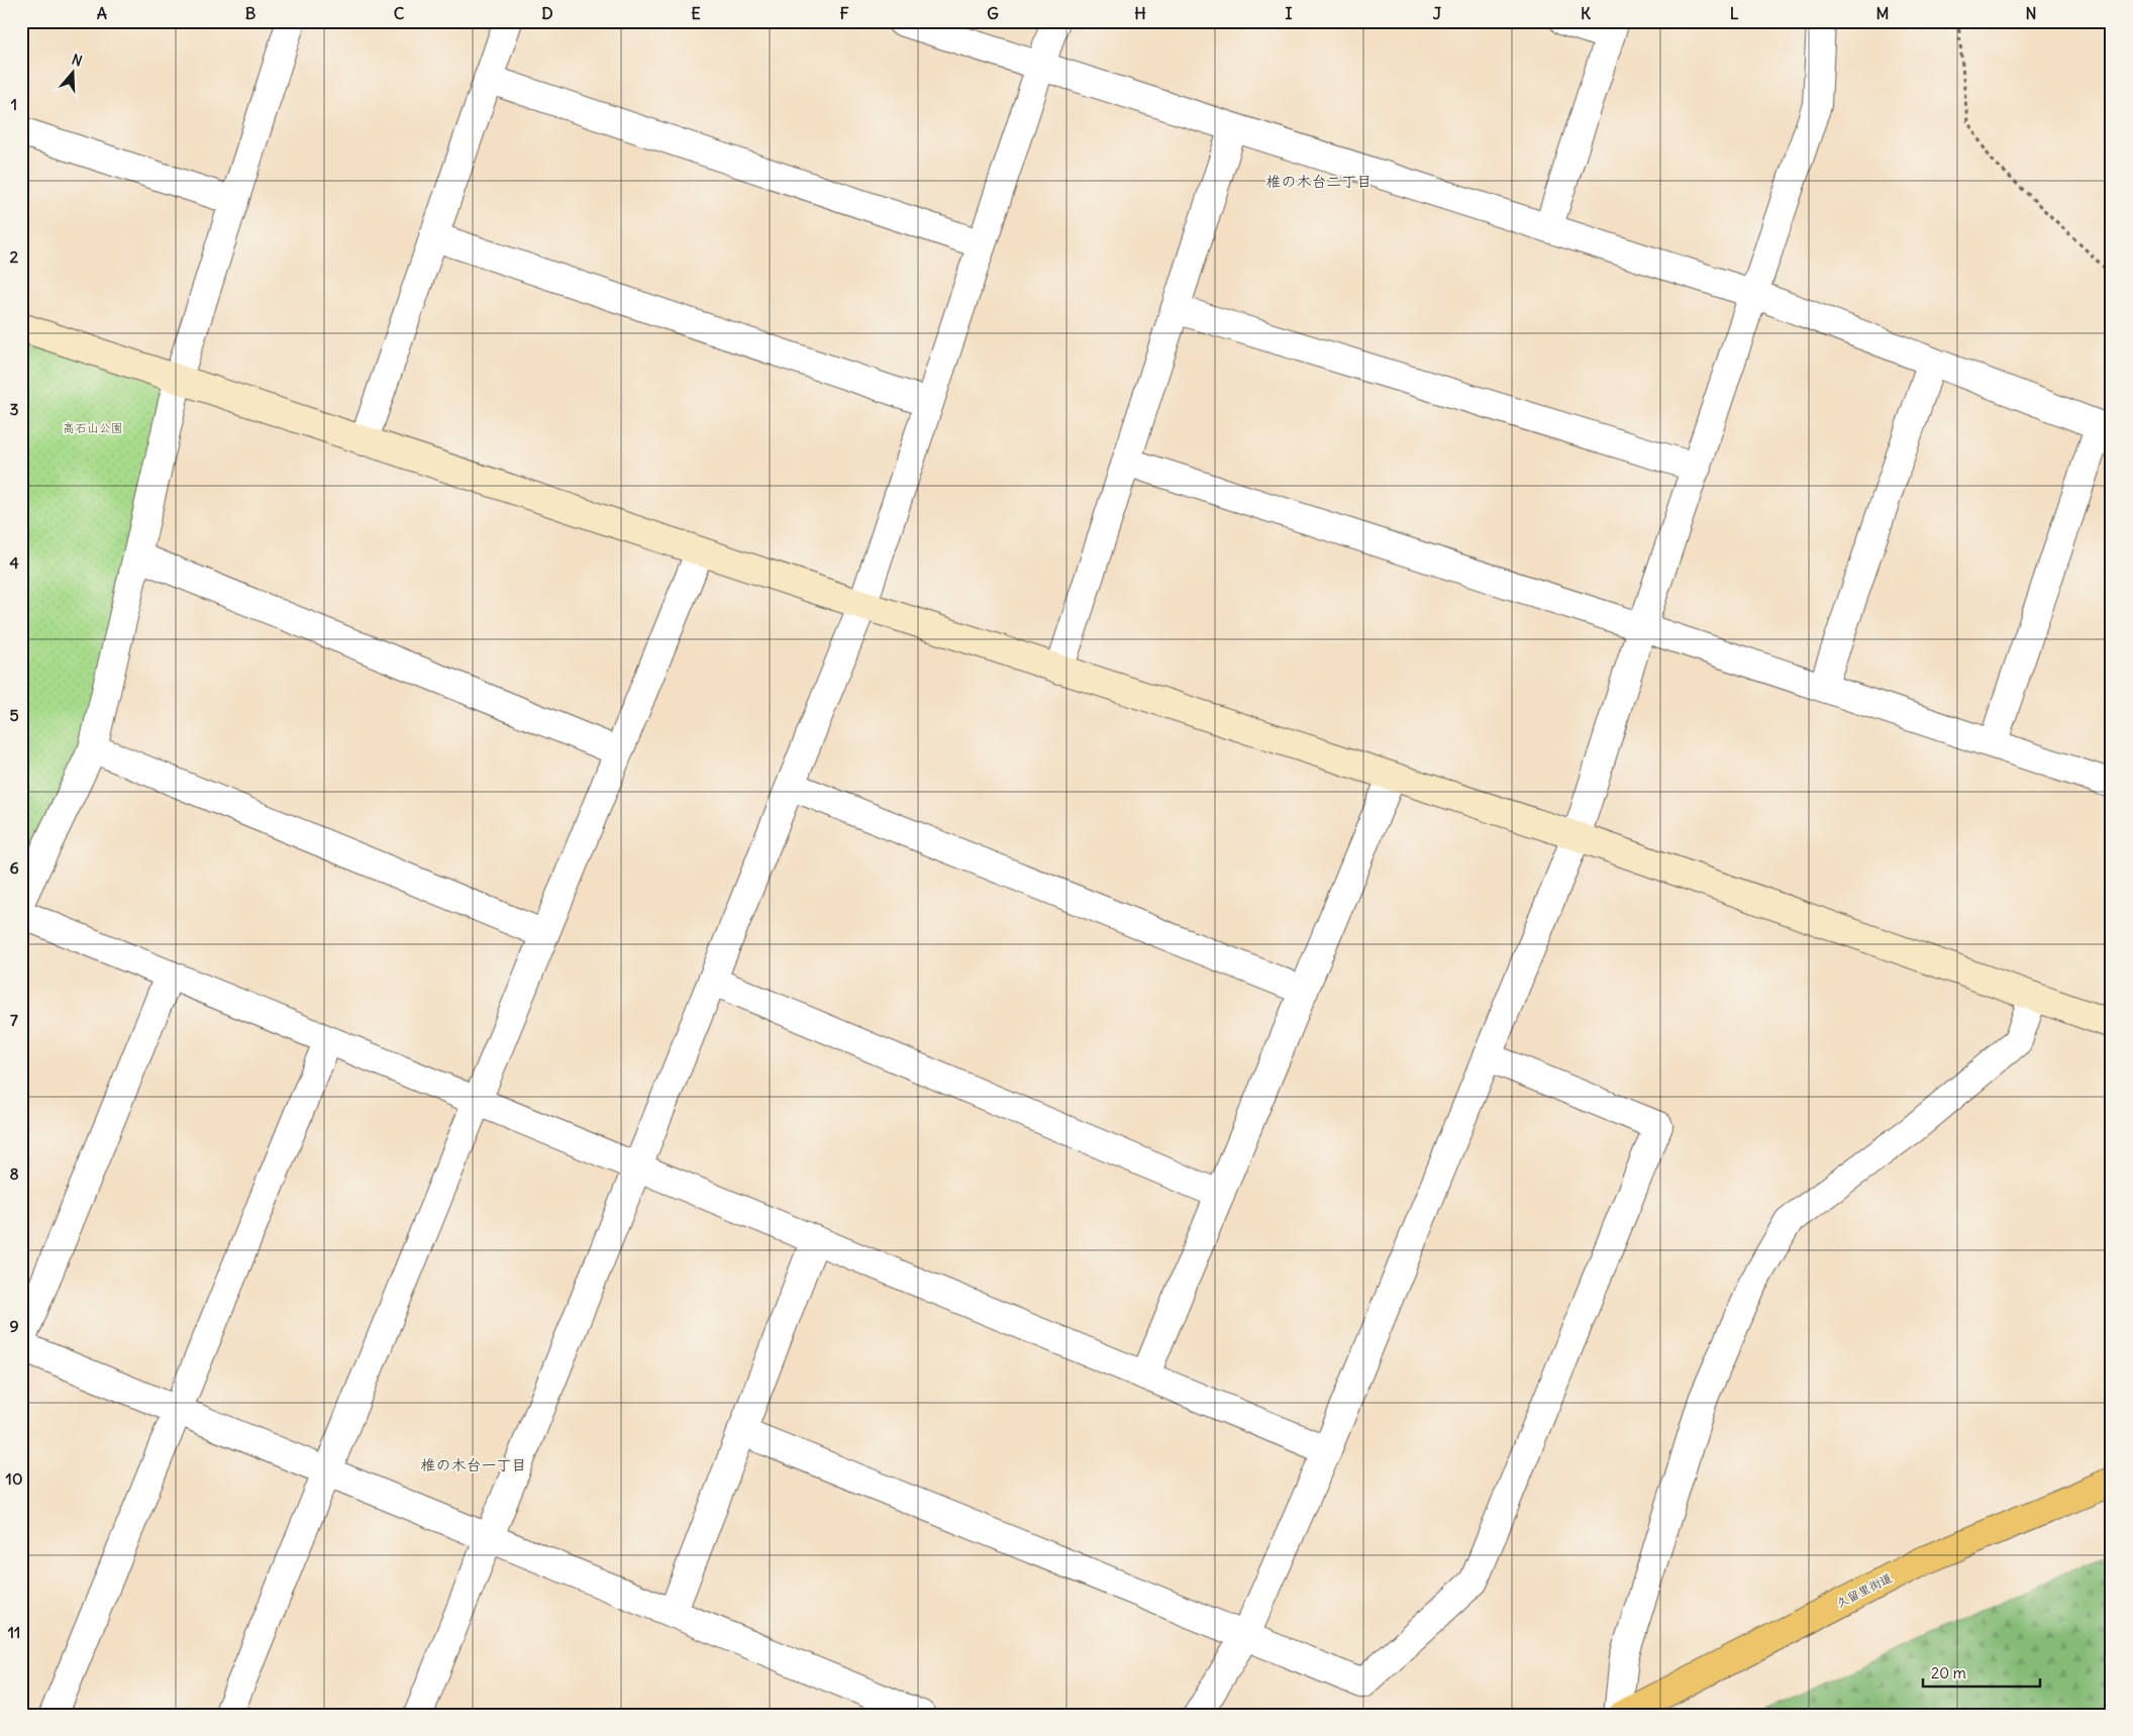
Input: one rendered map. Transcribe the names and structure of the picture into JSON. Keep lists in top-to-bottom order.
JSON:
{
  "streets": {
    "main road": ["久留里街道"]
  },
  "districts": ["椎の木台二丁目", "椎の木台一丁目"],
  "parks": ["高石山公園"],
  "scale_bar": "20 m",
  "north": "top",
  "grid": {
    "columns": [
      "A",
      "B",
      "C",
      "D",
      "E",
      "F",
      "G",
      "H",
      "I",
      "J",
      "K",
      "L",
      "M",
      "N"
    ],
    "rows": [
      "1",
      "2",
      "3",
      "4",
      "5",
      "6",
      "7",
      "8",
      "9",
      "10",
      "11"
    ]
  }
}
